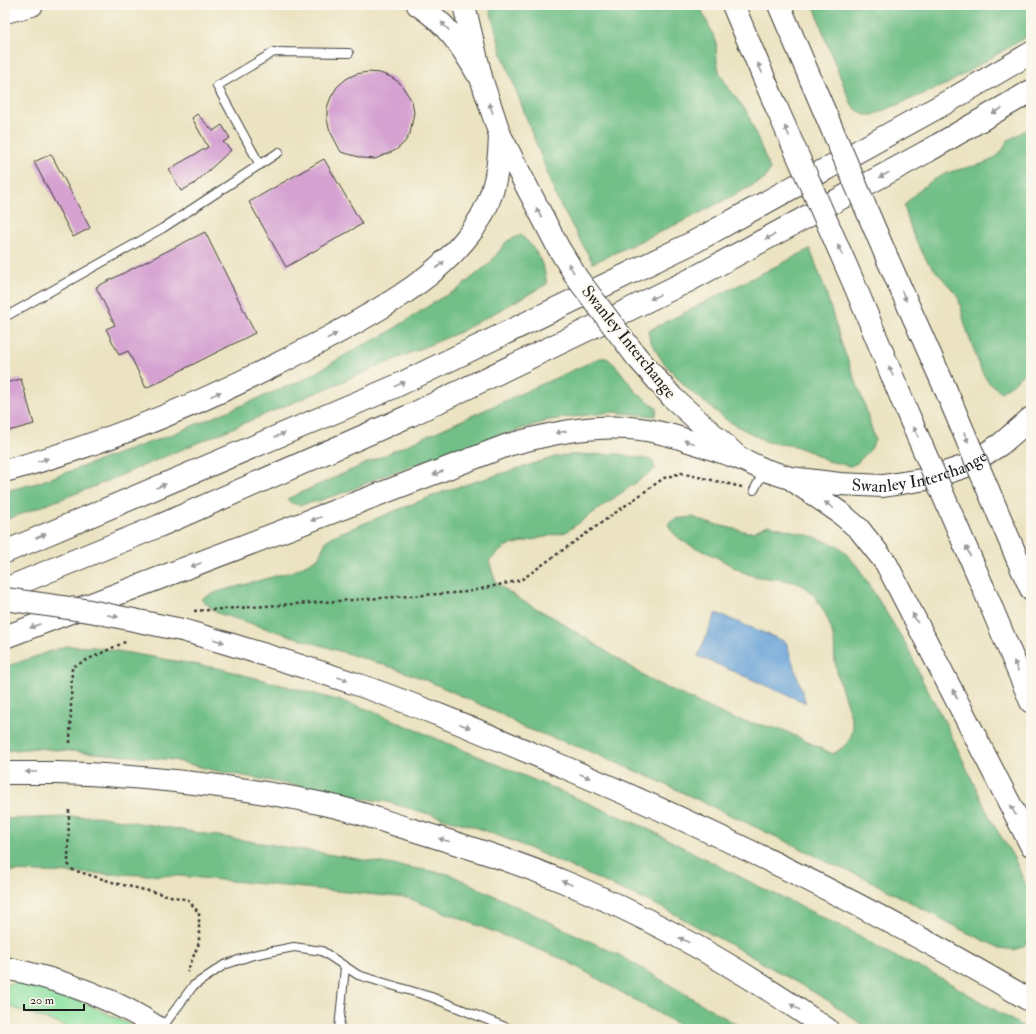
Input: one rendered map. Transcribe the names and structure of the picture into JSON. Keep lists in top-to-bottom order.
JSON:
{
  "streets": {
    "main road": ["Swanley Interchange"]
  },
  "one_way": ["Swanley Interchange"],
  "scale_bar": "20 m"
}
